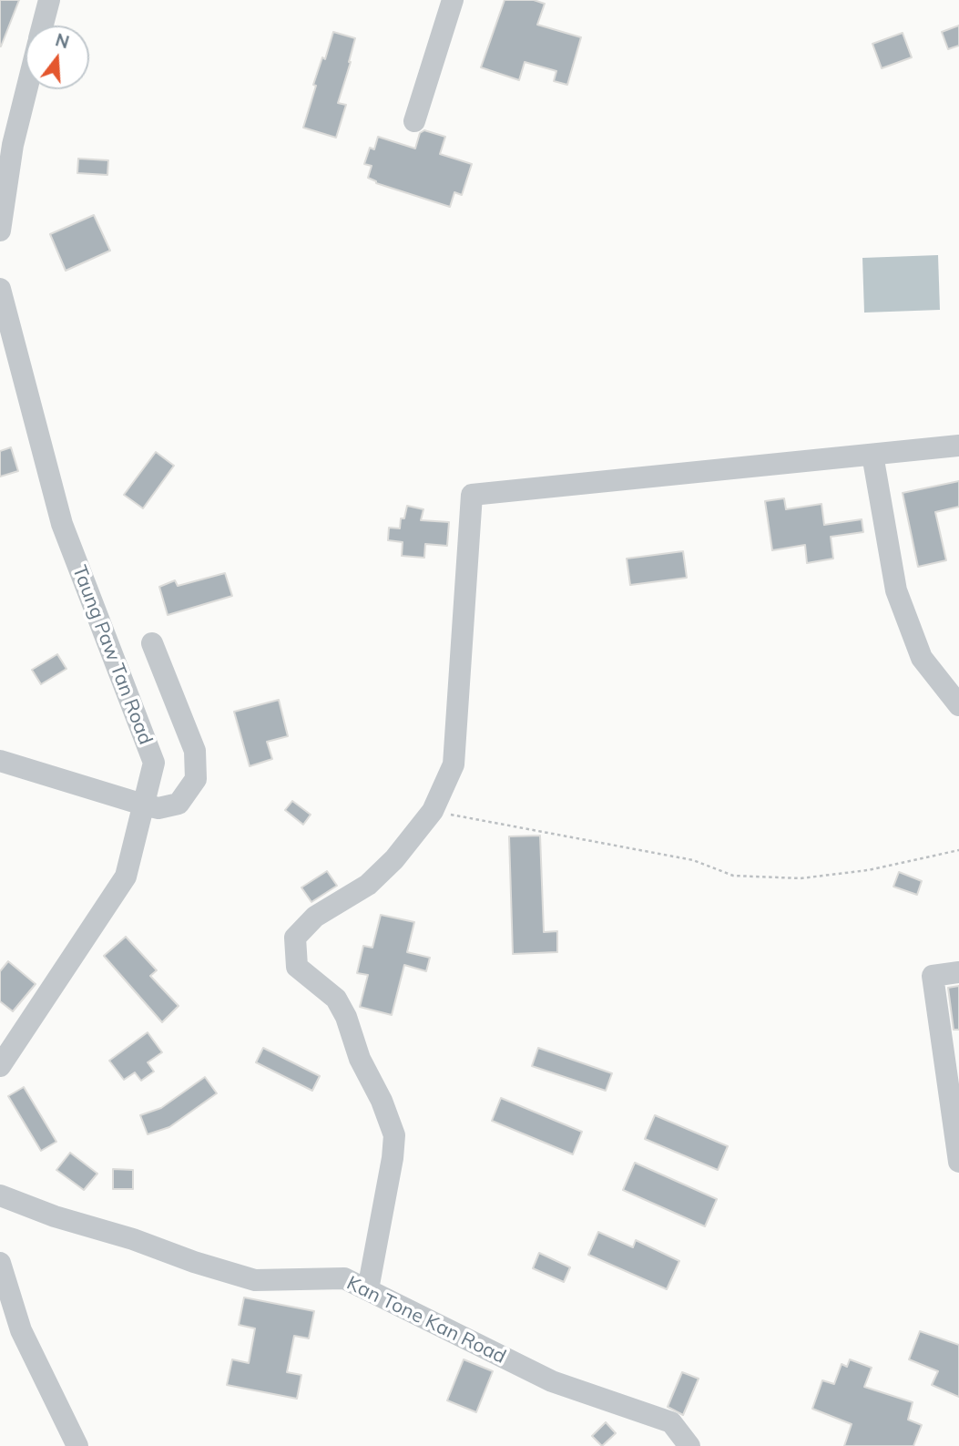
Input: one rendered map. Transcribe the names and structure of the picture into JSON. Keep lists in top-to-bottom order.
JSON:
{
  "streets": {
    "street": ["Taung Paw Tan Road", "Kan Tone Kan Road"]
  },
  "north": "top"
}
